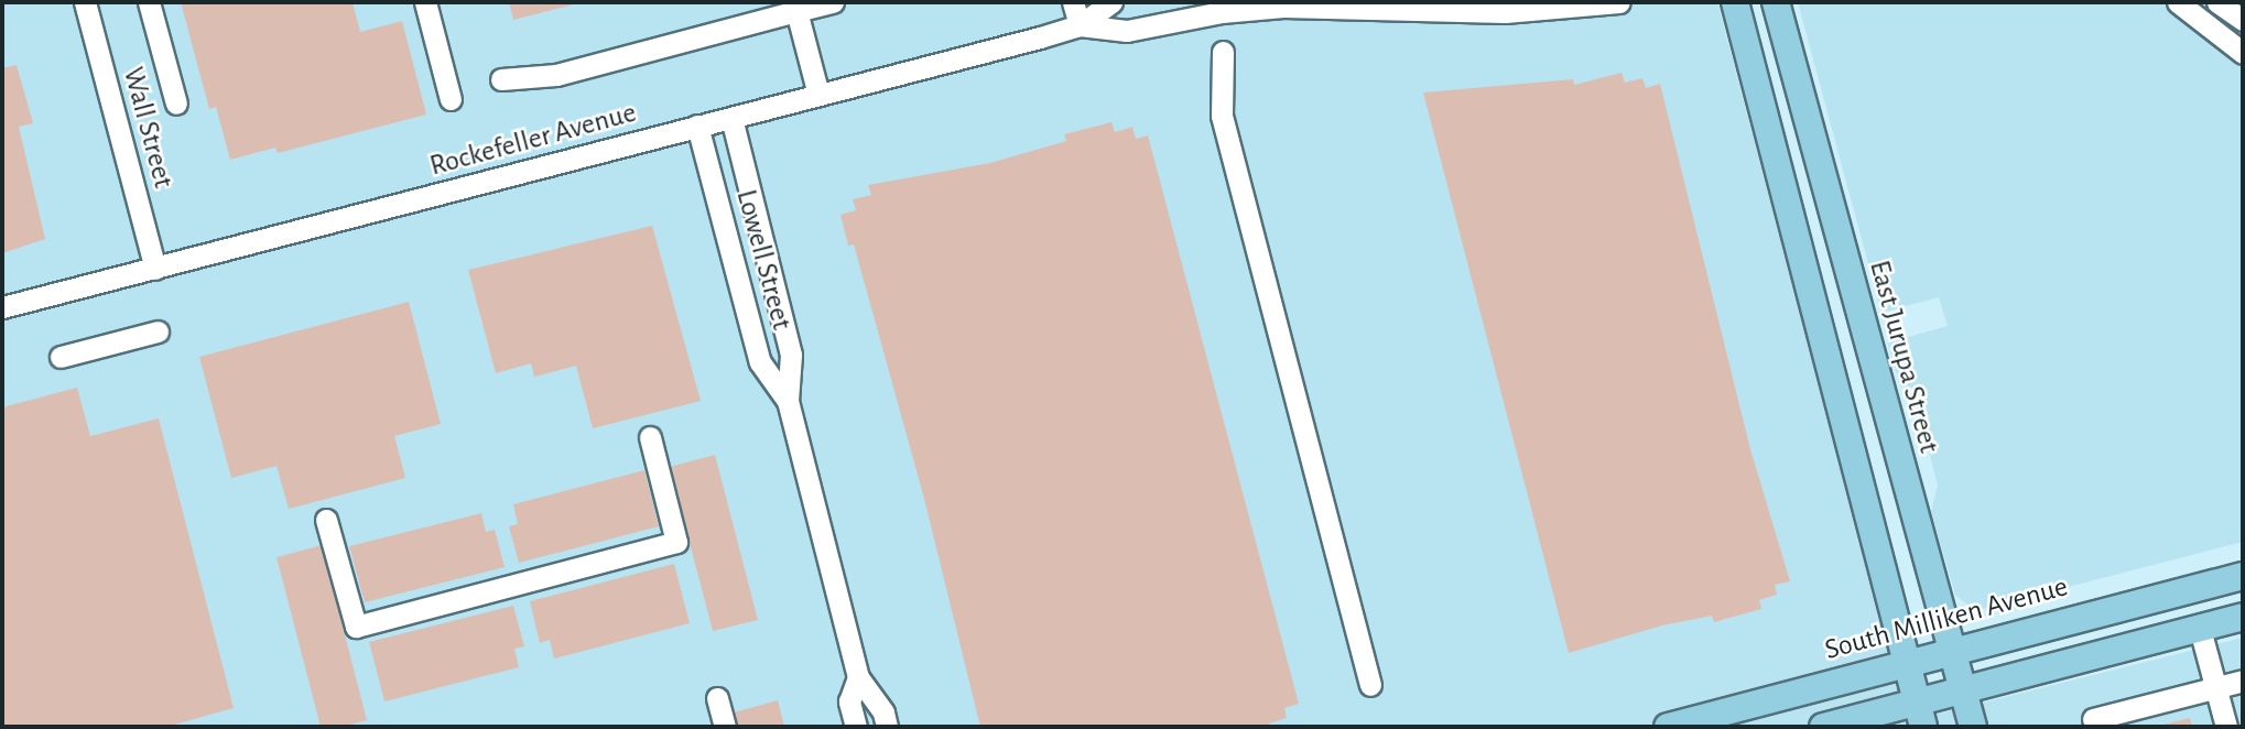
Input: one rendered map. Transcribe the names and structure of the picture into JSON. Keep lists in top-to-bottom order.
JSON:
{
  "streets": {
    "main road": ["East Jurupa Street", "South Milliken Avenue"],
    "street": ["Wall Street", "Rockefeller Avenue", "Lowell Street"]
  },
  "crossings": [
    ["Wall Street", "Rockefeller Avenue"],
    ["Rockefeller Avenue", "Lowell Street"],
    ["East Jurupa Street", "South Milliken Avenue"]
  ]
}
